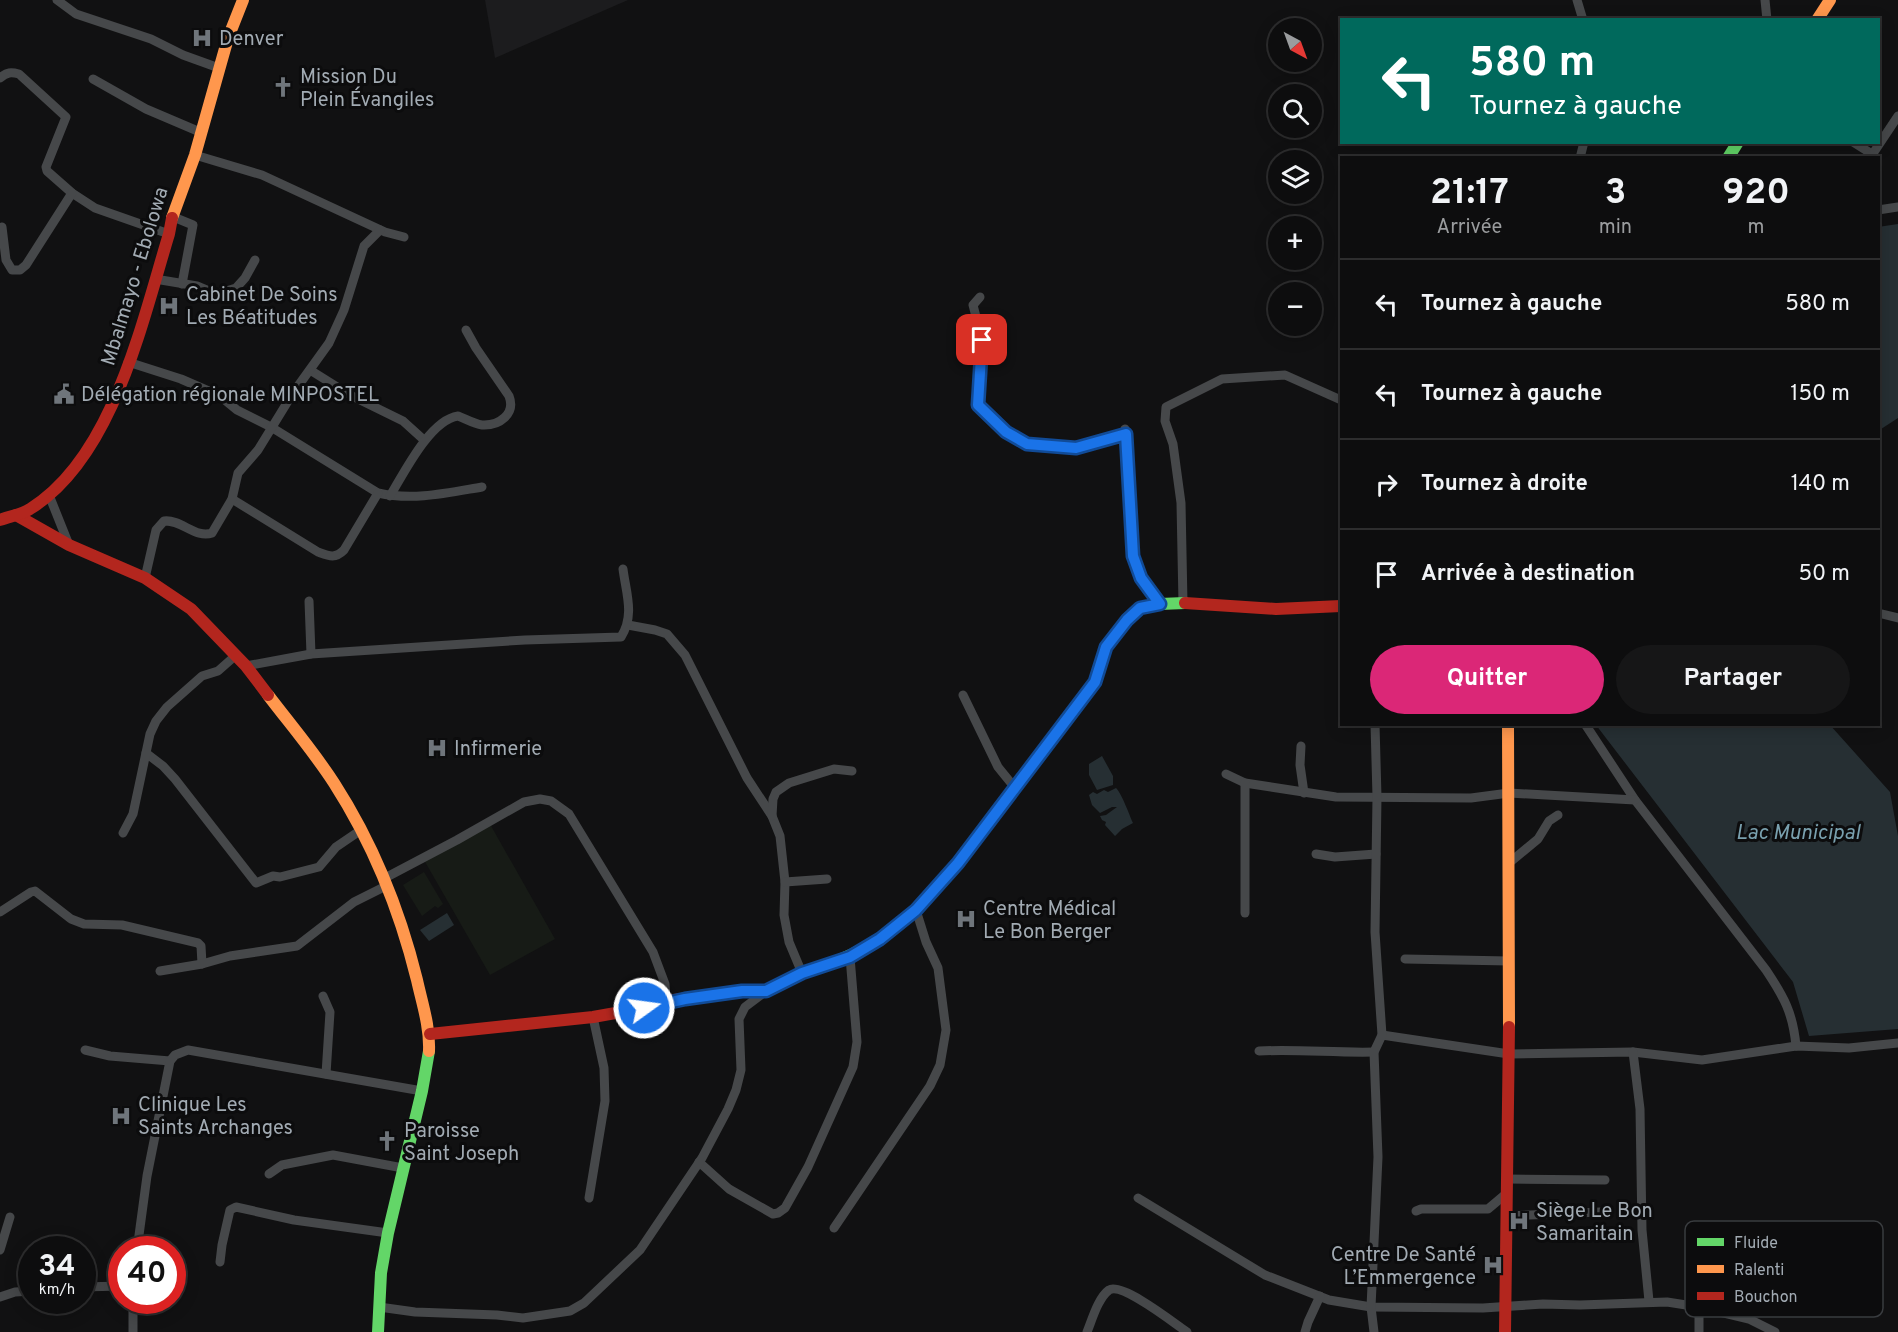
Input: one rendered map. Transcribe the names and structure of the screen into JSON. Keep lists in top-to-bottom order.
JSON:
{
  "streets": {
    "main road": ["Mbalmayo - Ebolowa"]
  },
  "water": ["Lac Municipal"],
  "places": {
    "hospital": [
      "Denver",
      "Cabinet De Soins Les Béatitudes",
      "Infirmerie",
      "Centre Médical Le Bon Berger",
      "Clinique Les Saints Archanges",
      "Siège Le Bon Samaritain",
      "Centre De Santé L’Emmergence"
    ],
    "church": ["Mission Du Plein Évangiles", "Paroisse Saint Joseph"],
    "public building": ["Délégation régionale MINPOSTEL"]
  },
  "legend": ["Fluide", "Ralenti", "Bouchon"],
  "north": "bottom right",
  "page": {
    "map_buttons": ["+", "−"],
    "turn": ["580 m", "Tournez à gauche"],
    "eta": [
      "21:17",
      "Arrivée",
      "3",
      "min",
      "920",
      "m"
    ],
    "list": [
      {
        "name": "Tournez à gauche",
        "value": "580 m"
      },
      {
        "name": "Tournez à gauche",
        "value": "150 m"
      },
      {
        "name": "Tournez à droite",
        "value": "140 m"
      },
      {
        "name": "Arrivée à destination",
        "value": "50 m"
      }
    ],
    "buttons": ["Quitter", "Partager"],
    "speed": "34 km/h",
    "limit": "40"
  }
}
